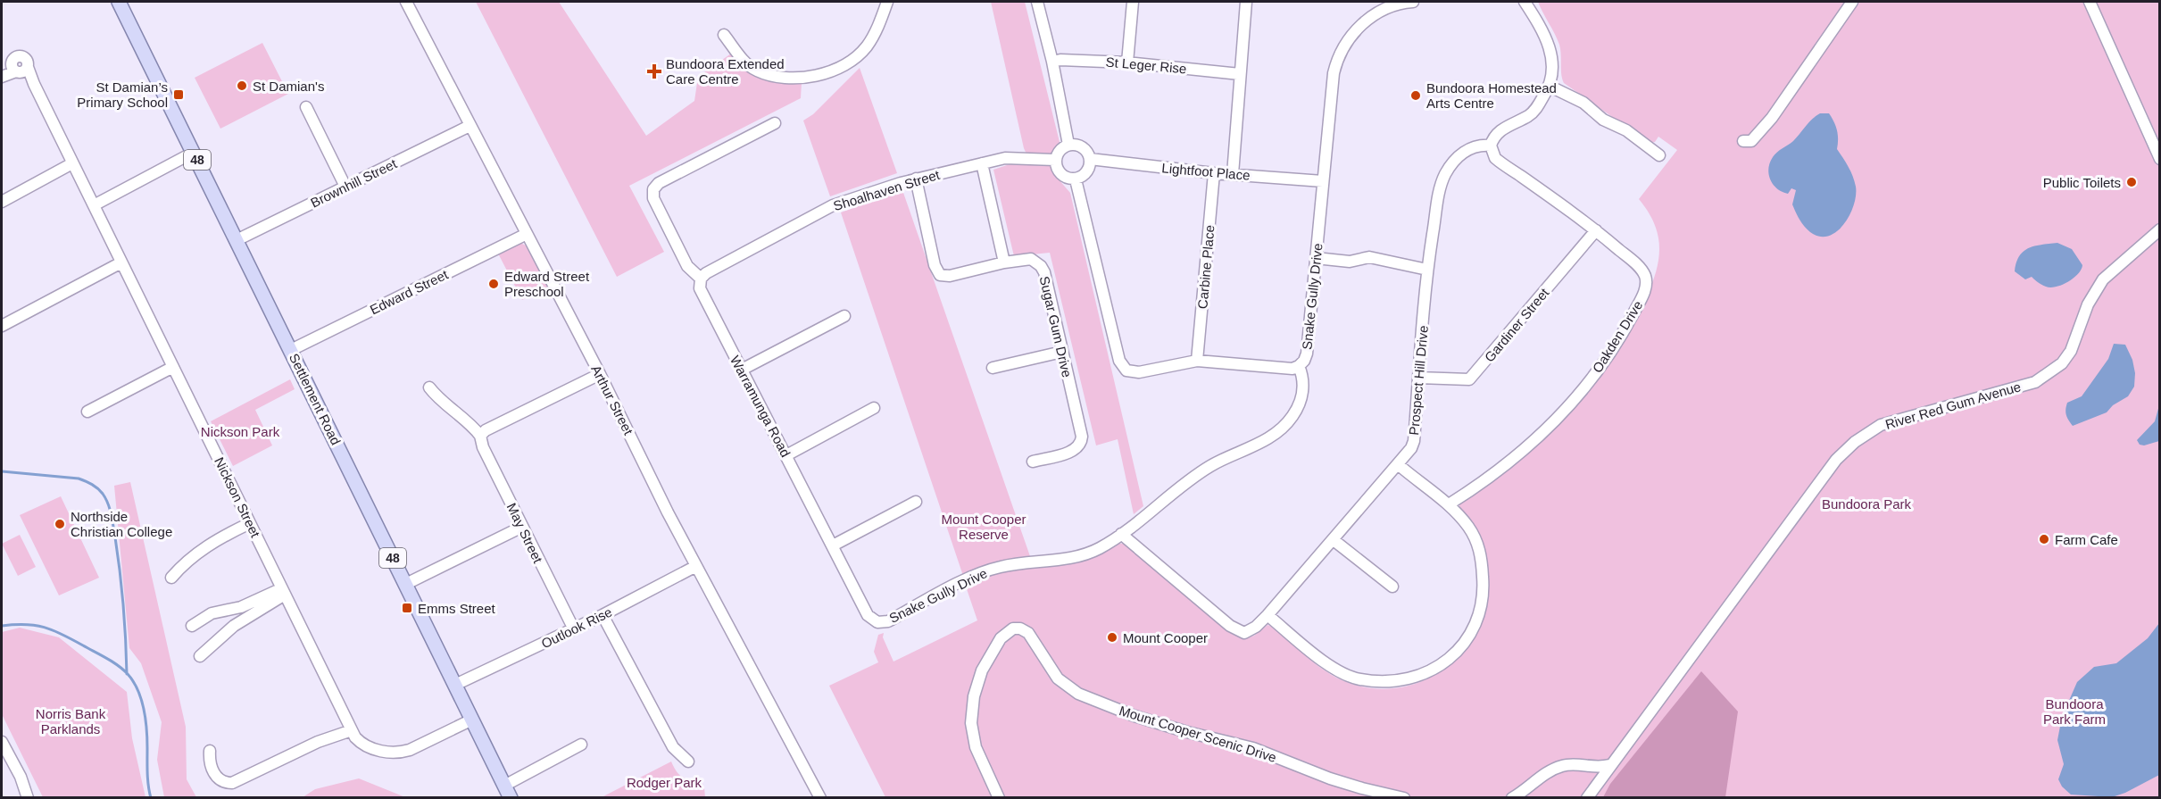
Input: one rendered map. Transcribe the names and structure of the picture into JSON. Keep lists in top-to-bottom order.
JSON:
{
  "streets": {
    "main road": ["48", "Settlement Road"],
    "street": [
      "St Leger Rise",
      "Lightfoot Place",
      "Brownhill Street",
      "Shoalhaven Street",
      "Carbine Place",
      "Edward Street",
      "Snake Gully Drive",
      "Gardiner Street",
      "Sugar Gum Drive",
      "Oakden Drive",
      "Prospect Hill Drive",
      "Arthur Street",
      "River Red Gum Avenue",
      "Warramunga Road",
      "Nickson Street",
      "May Street",
      "Outlook Rise",
      "Mount Cooper Scenic Drive"
    ]
  },
  "crossings": [
    ["Lightfoot Place", "Shoalhaven Street"],
    ["Lightfoot Place", "Carbine Place"],
    ["Lightfoot Place", "Snake Gully Drive"],
    ["Brownhill Street", "Settlement Road"],
    ["Brownhill Street", "Arthur Street"],
    ["Shoalhaven Street", "Sugar Gum Drive"],
    ["Shoalhaven Street", "Warramunga Road"],
    ["Edward Street", "Settlement Road"],
    ["Edward Street", "Arthur Street"],
    ["Snake Gully Drive", "Prospect Hill Drive"],
    ["Snake Gully Drive", "Warramunga Road"],
    ["Gardiner Street", "Oakden Drive"],
    ["Gardiner Street", "Prospect Hill Drive"],
    ["Oakden Drive", "Prospect Hill Drive"],
    ["Settlement Road", "Nickson Street"],
    ["Settlement Road", "Outlook Rise"],
    ["Arthur Street", "Outlook Rise"],
    ["May Street", "Outlook Rise"]
  ],
  "parks": [
    "Nickson Park",
    "Bundoora Park",
    "Mount Cooper Reserve",
    "Bundoora Park Farm",
    "Norris Bank Parklands",
    "Rodger Park"
  ],
  "places": {
    "health": ["Bundoora Extended Care Centre"],
    "other": [
      "St Damian's",
      "Bundoora Homestead Arts Centre",
      "Public Toilets",
      "Edward Street Preschool",
      "Northside Christian College",
      "Farm Cafe",
      "Mount Cooper"
    ],
    "transit": ["St Damian’s Primary School", "Emms Street"]
  }
}
